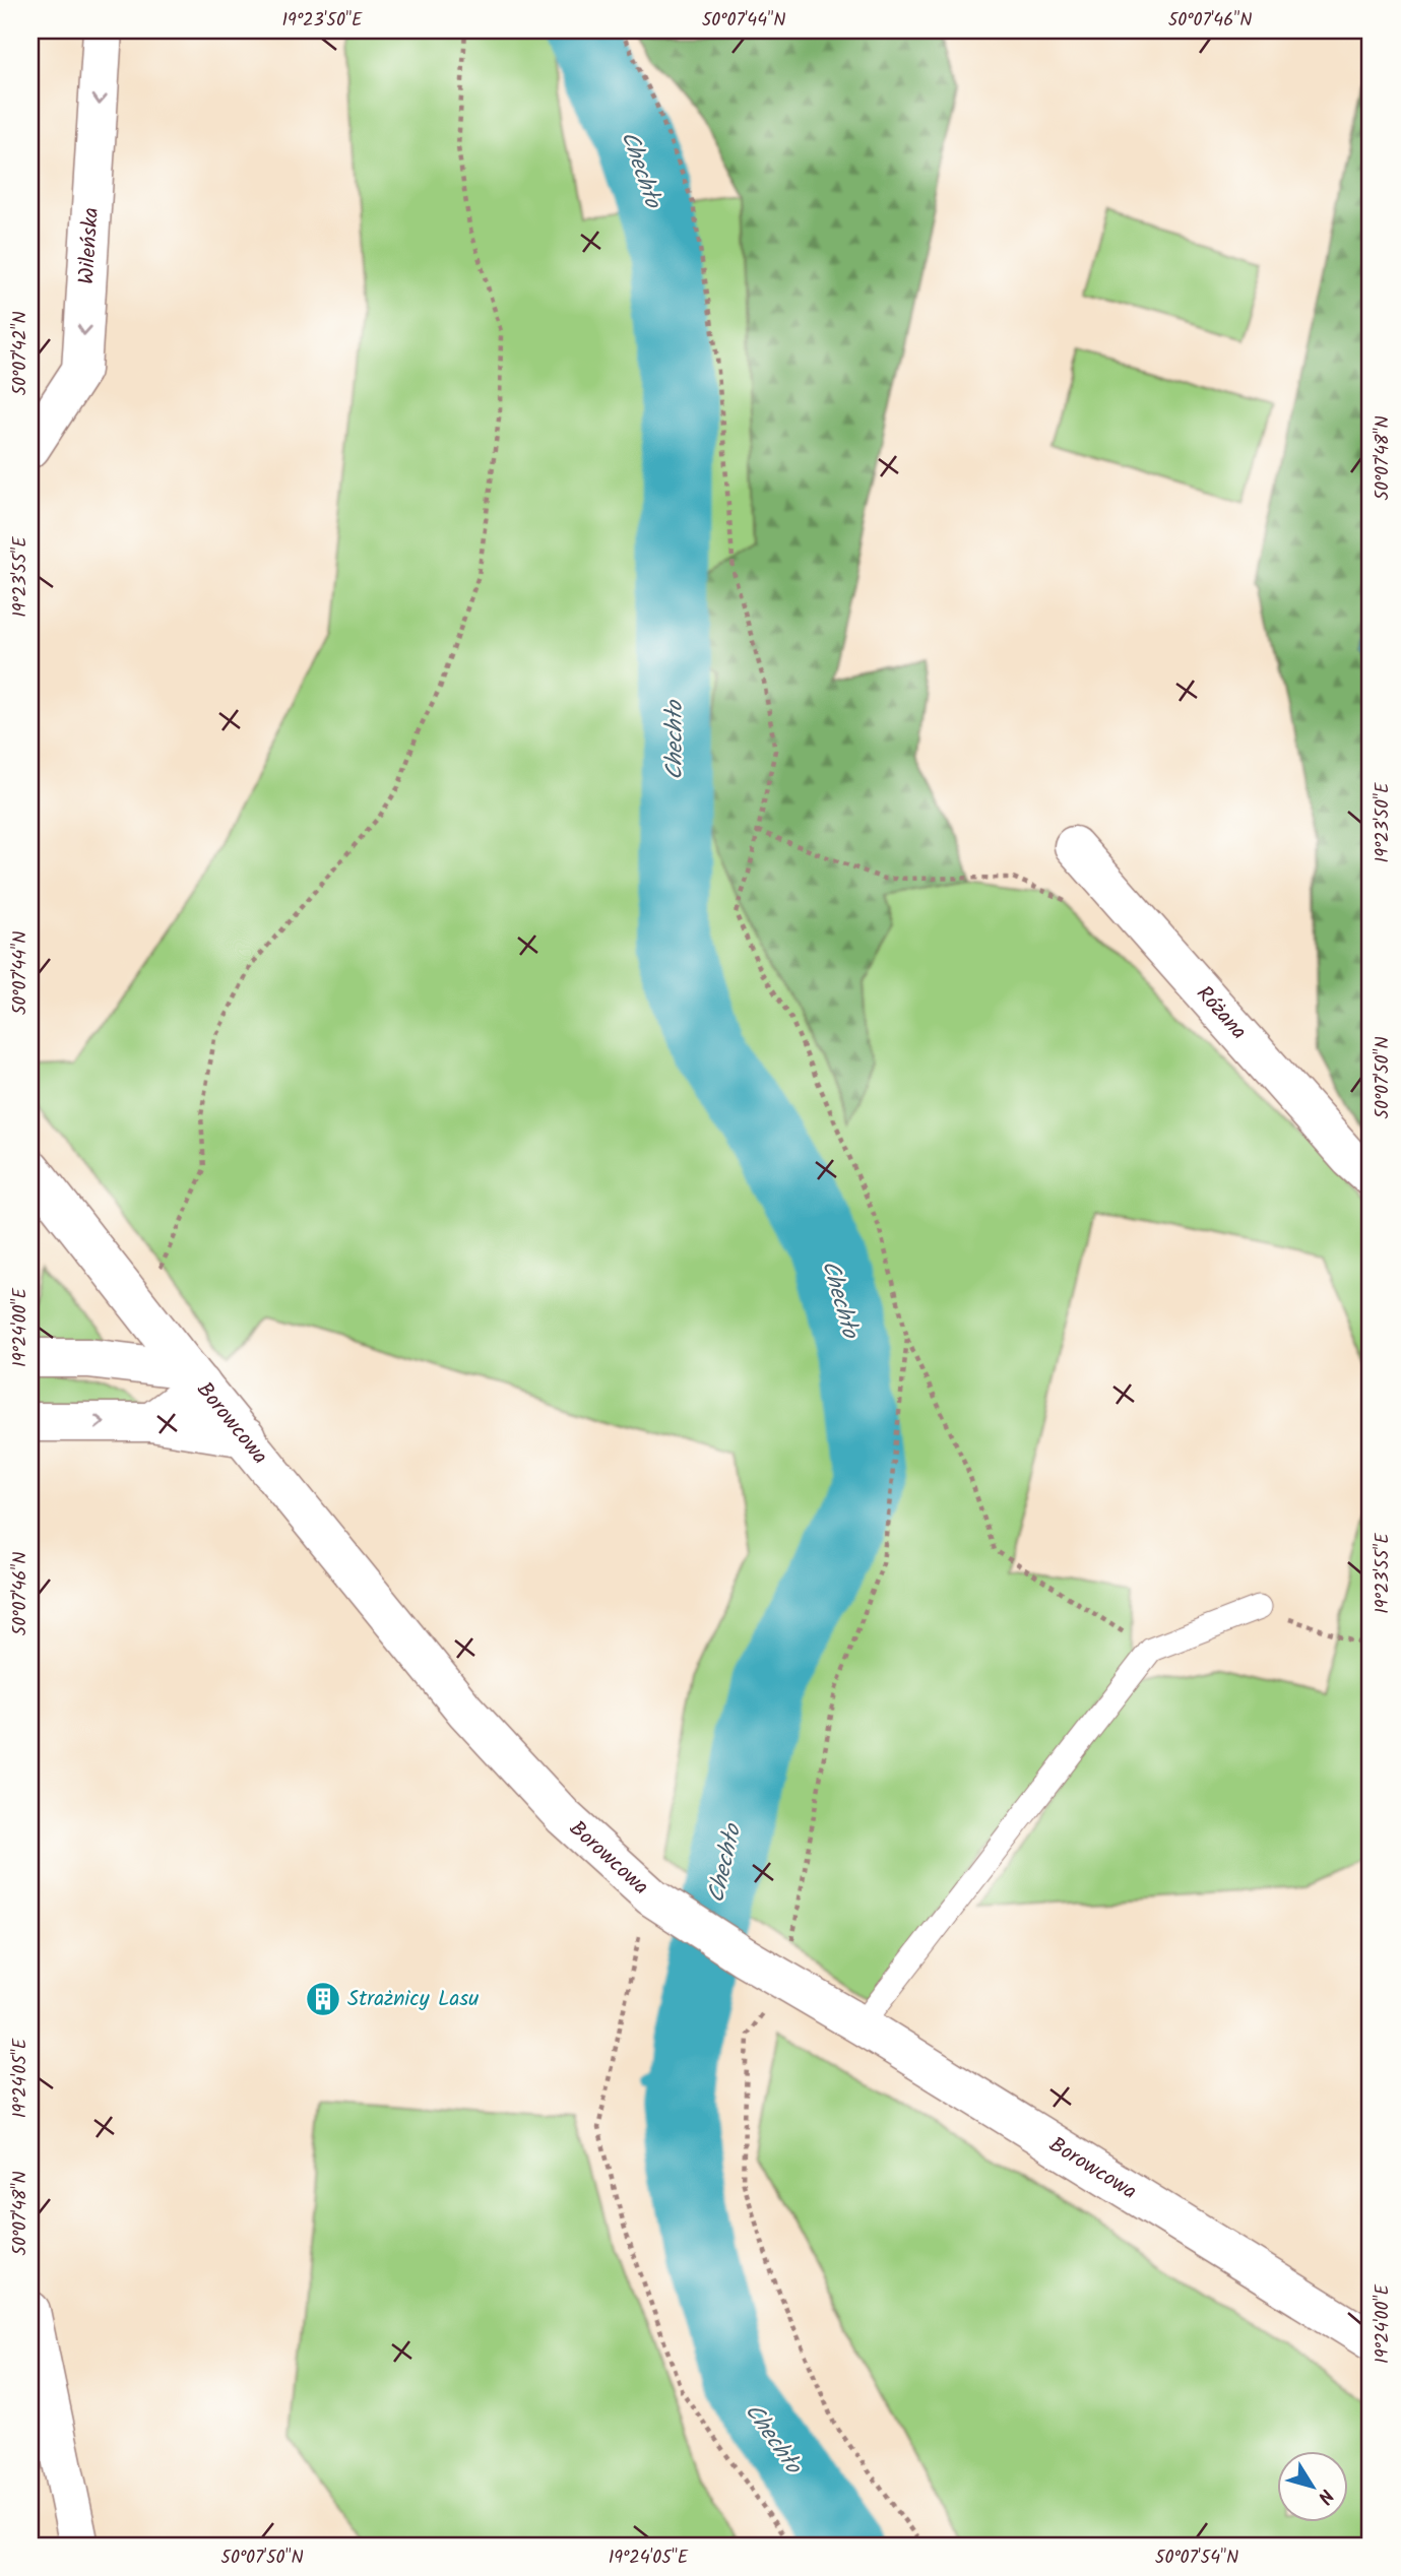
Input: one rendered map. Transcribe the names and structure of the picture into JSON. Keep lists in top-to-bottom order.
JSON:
{
  "streets": {
    "street": ["Wileńska", "Różana", "Borowcowa"]
  },
  "one_way": ["Wileńska"],
  "water": ["Chechło"],
  "places": {
    "building": ["Strażnicy Lasu"]
  },
  "north": "bottom right",
  "coordinates": [
    "19°23'50\"E",
    "50°07'44\"N",
    "50°07'46\"N",
    "50°07'42\"N",
    "50°07'48\"N",
    "19°23'55\"E",
    "50°07'50\"N",
    "19°24'00\"E",
    "19°24'05\"E",
    "50°07'54\"N"
  ]
}
